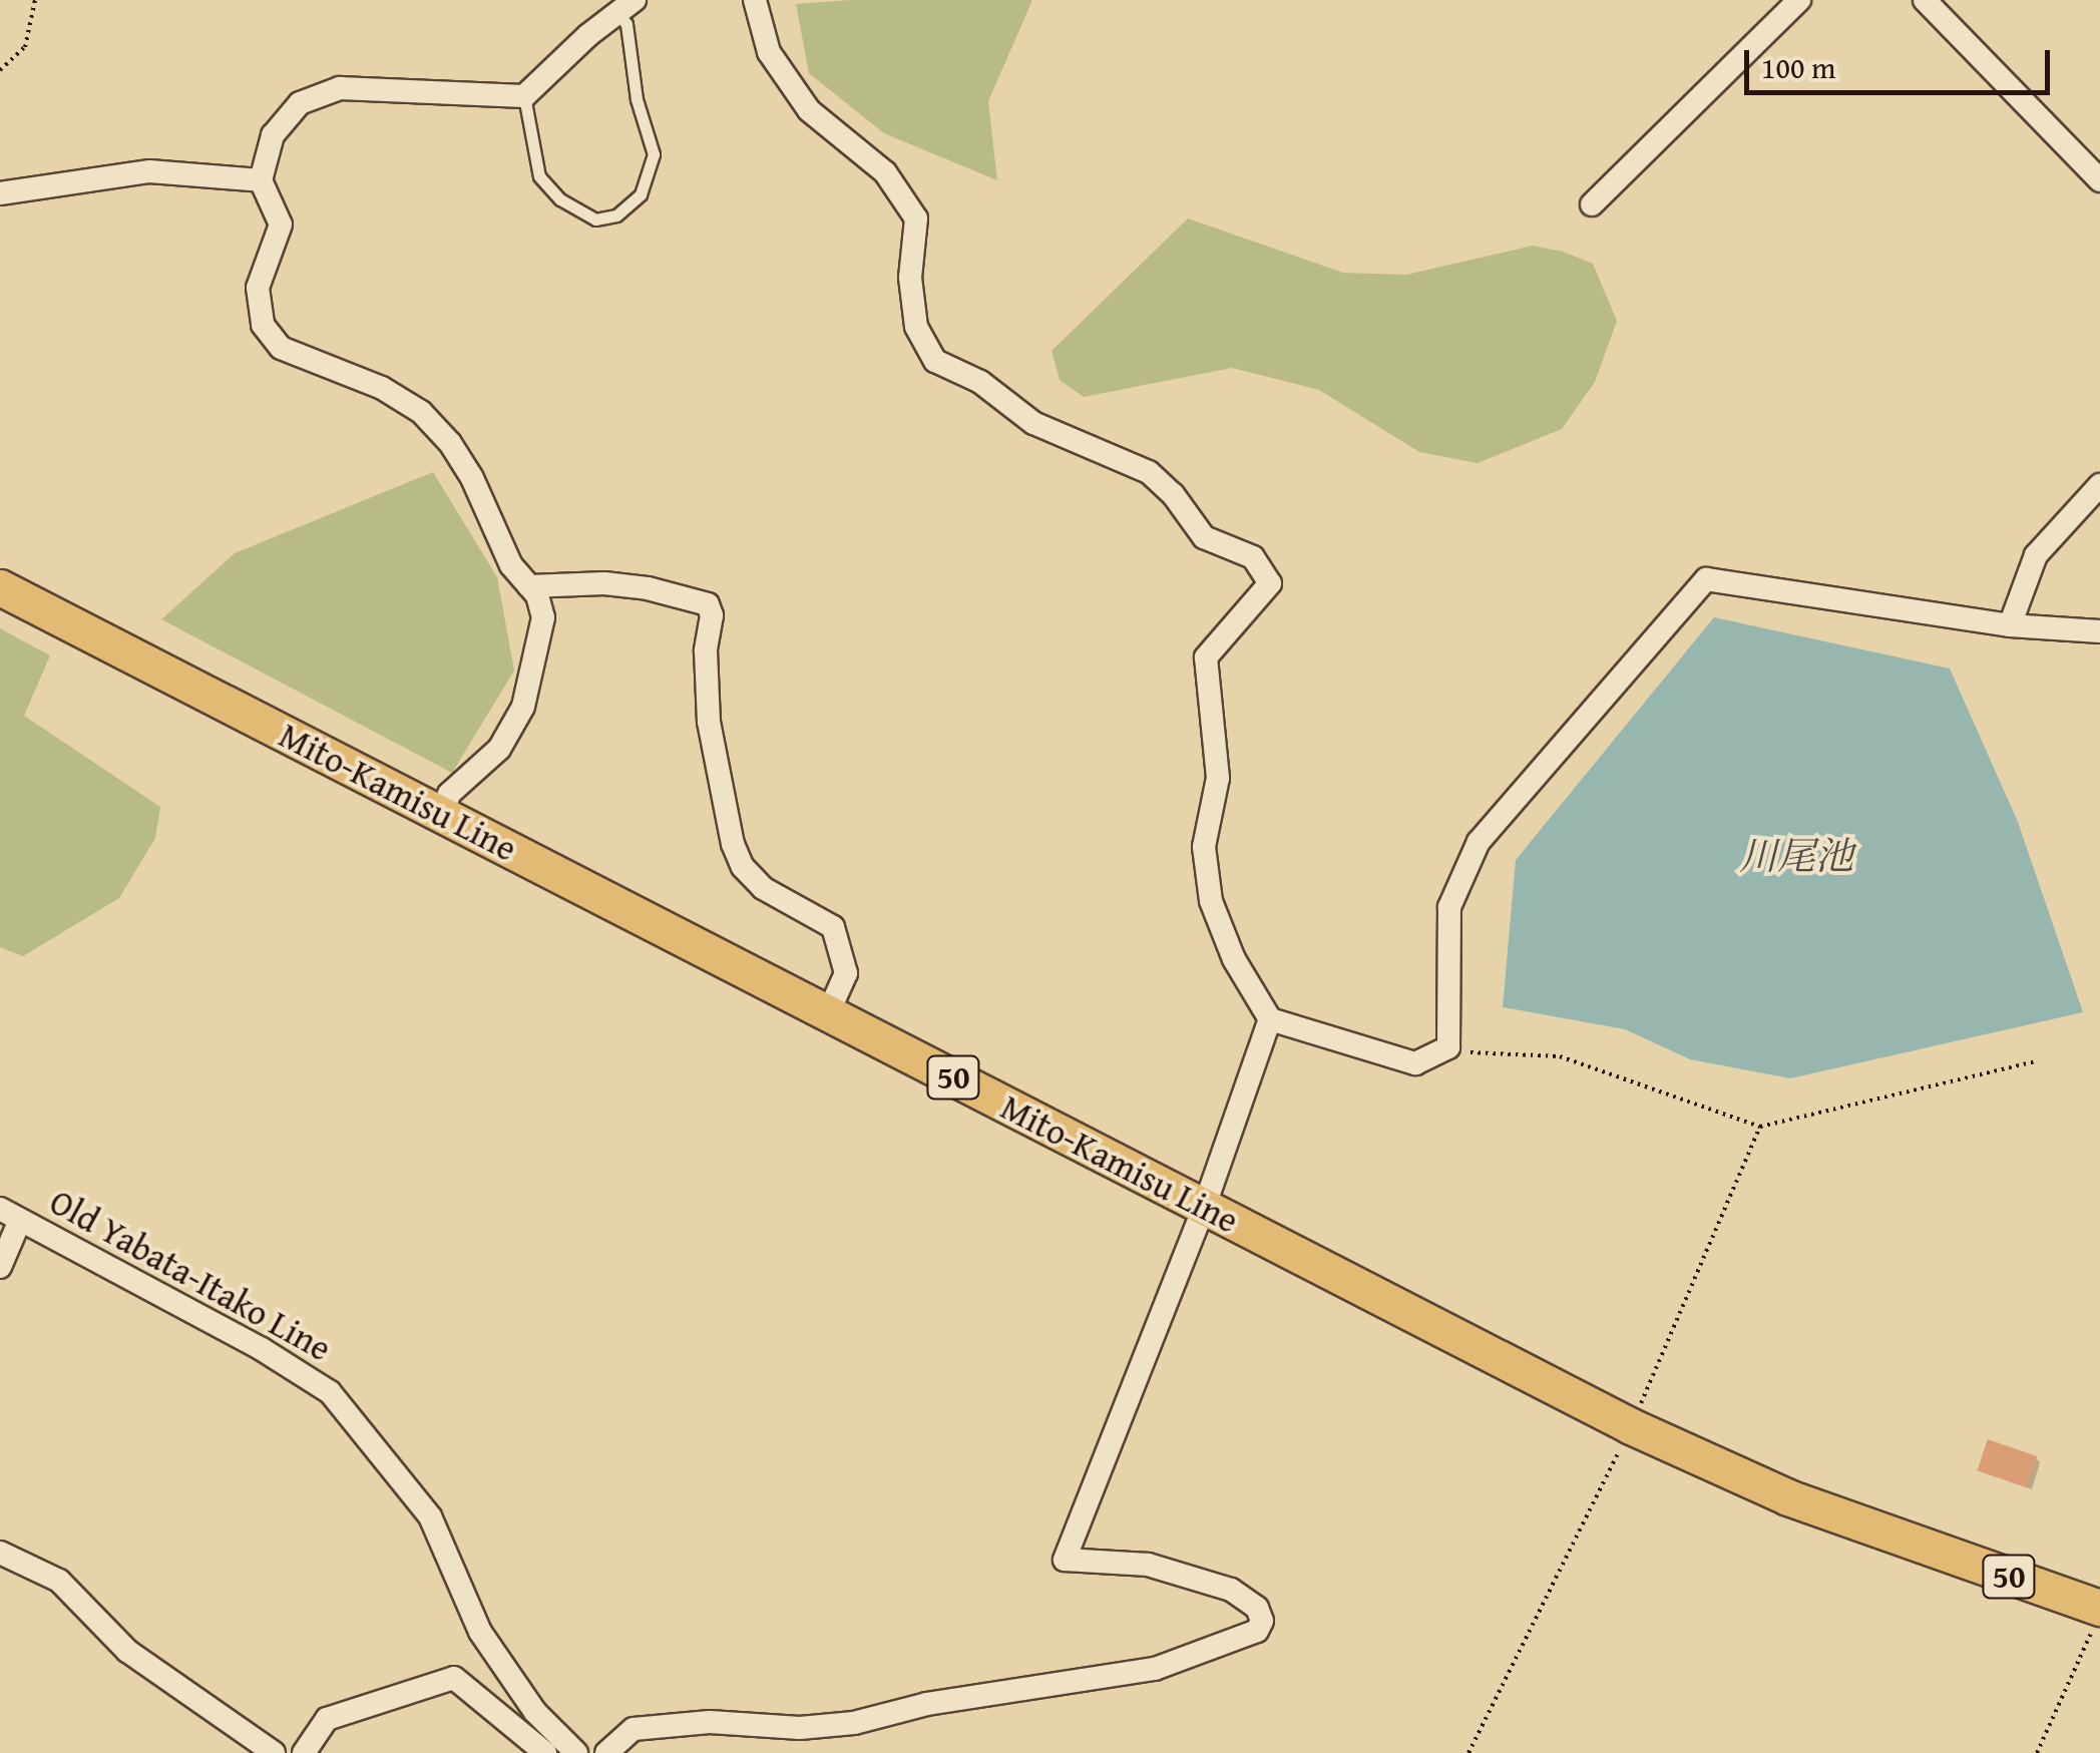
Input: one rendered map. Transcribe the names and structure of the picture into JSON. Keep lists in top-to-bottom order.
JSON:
{
  "streets": {
    "main road": ["Mito-Kamisu Line", "50"],
    "street": ["Old Yabata-Itako Line"]
  },
  "water": ["川尾池"],
  "scale_bar": "100 m"
}
